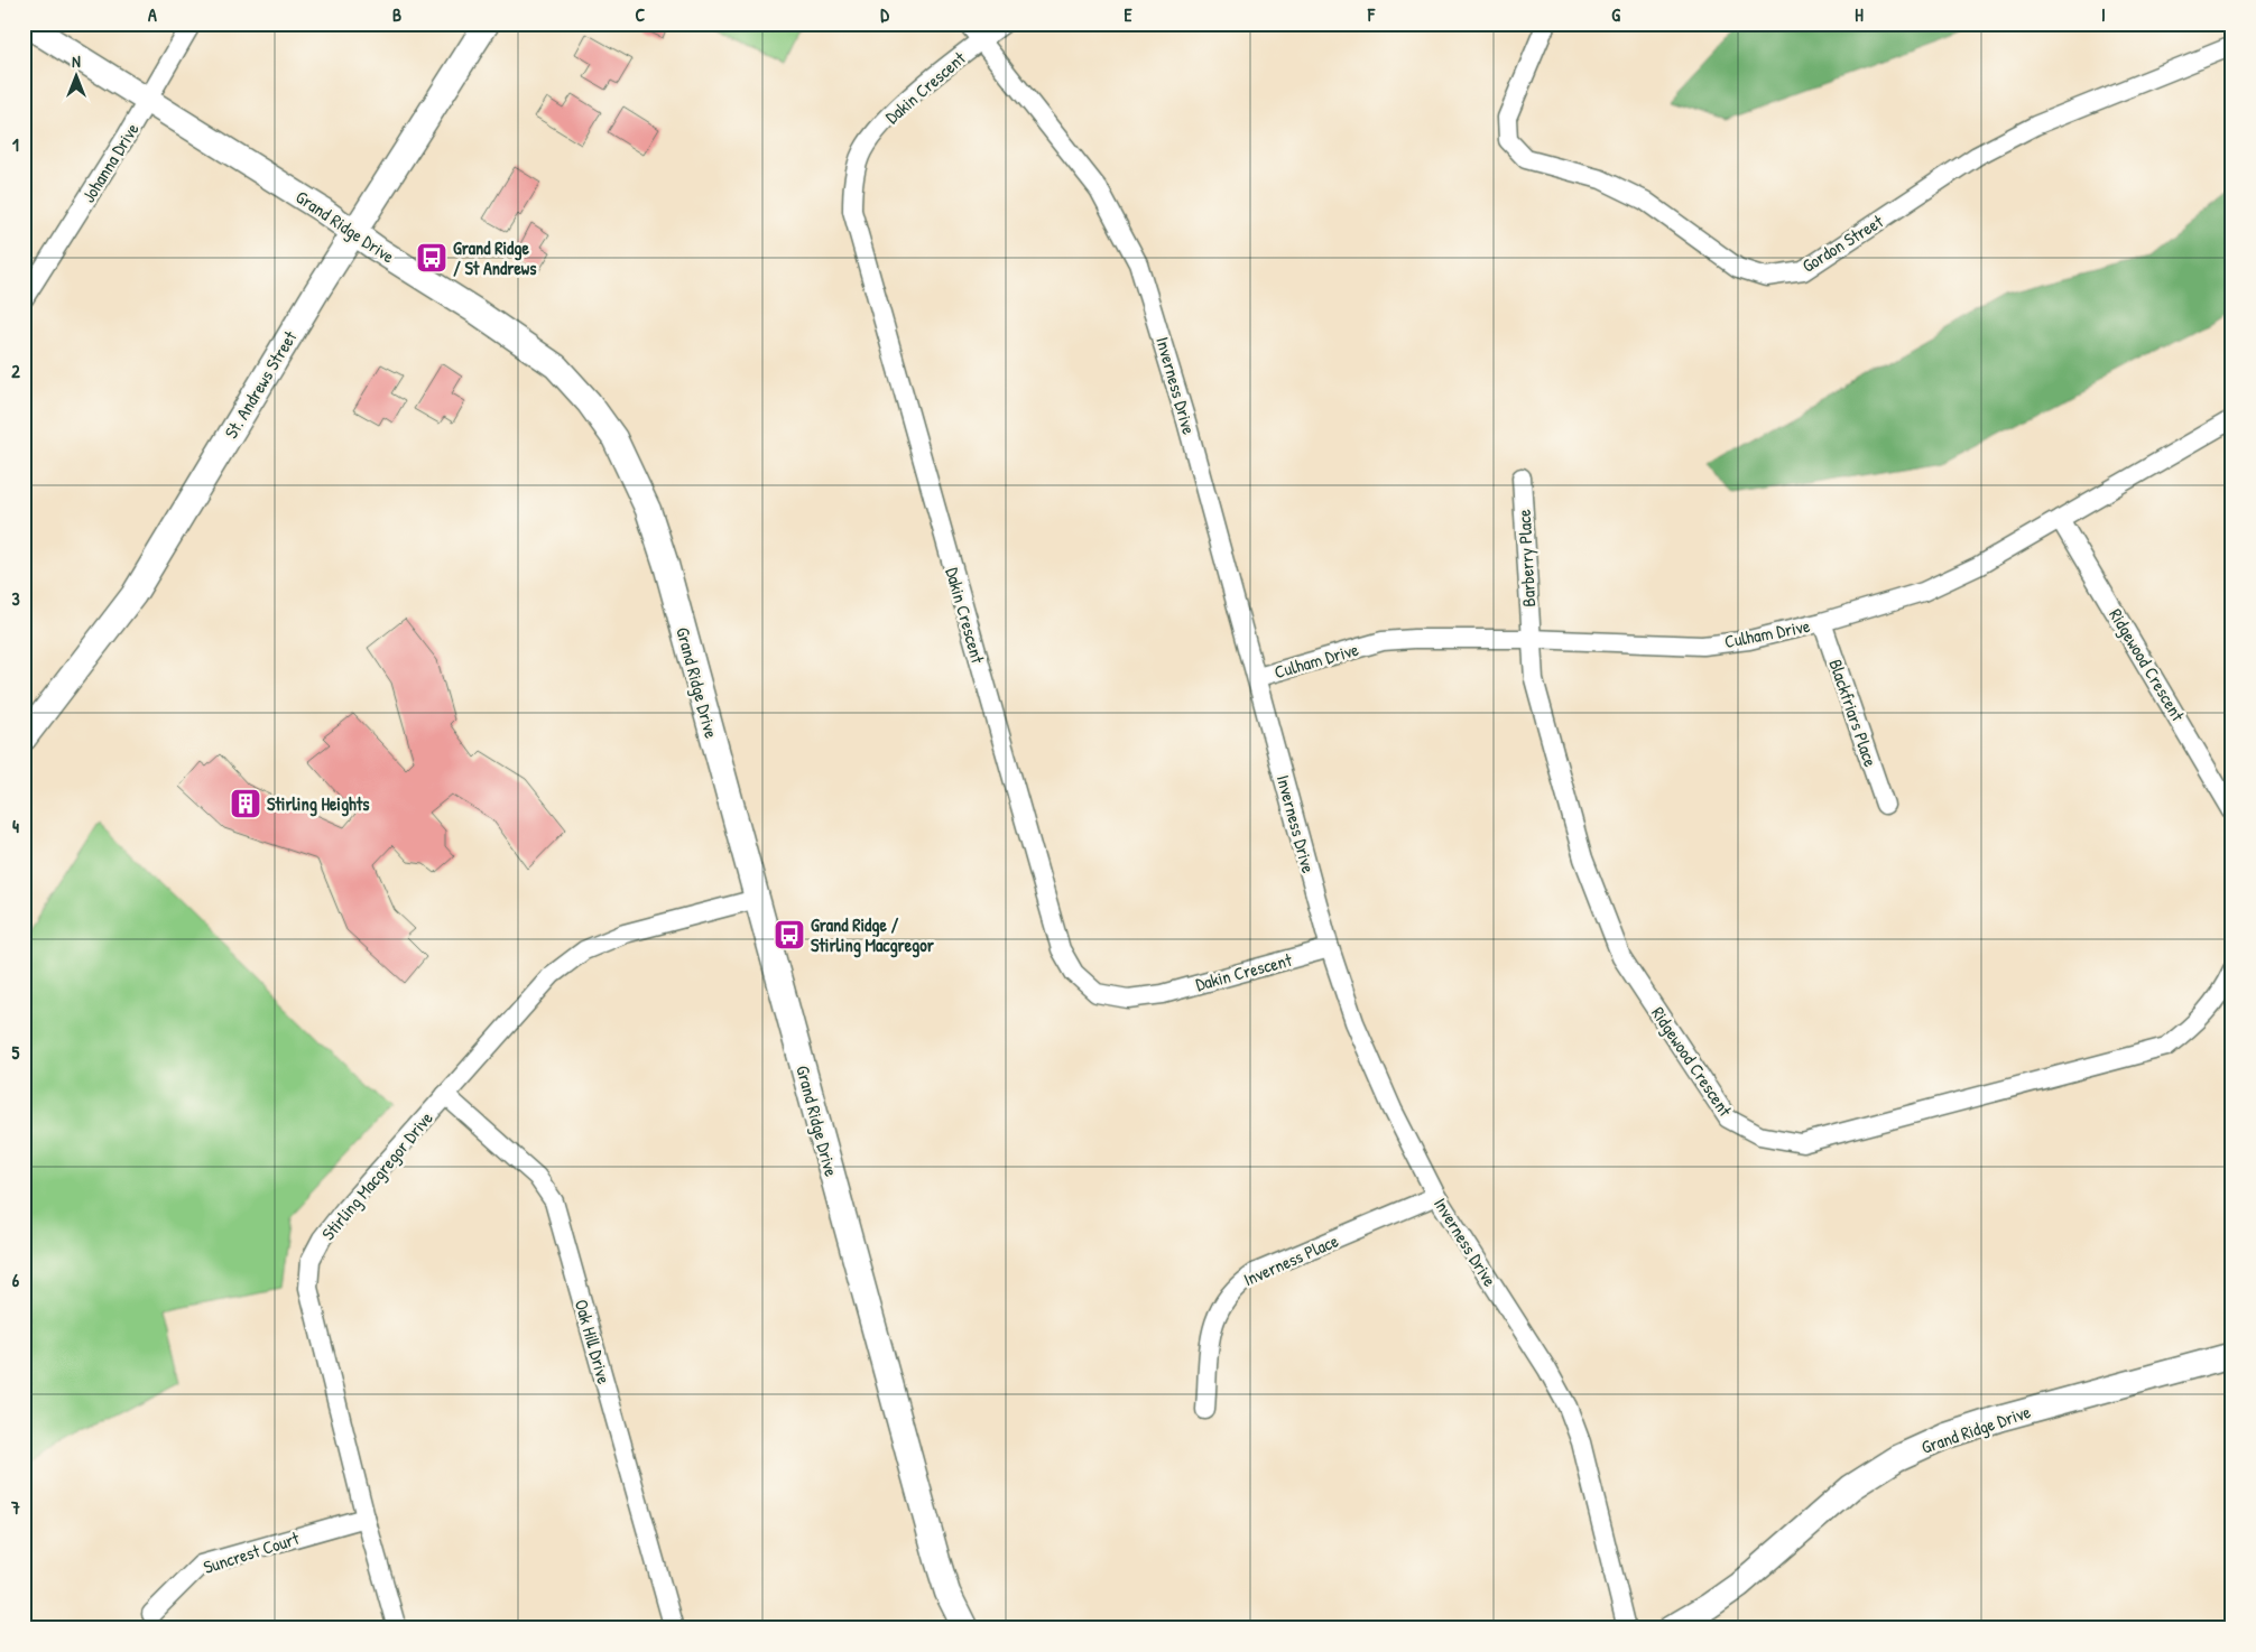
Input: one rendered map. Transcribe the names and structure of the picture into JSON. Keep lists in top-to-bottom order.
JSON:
{
  "streets": {
    "street": [
      "Dakin Crescent",
      "Johanna Drive",
      "Grand Ridge Drive",
      "Gordon Street",
      "St. Andrews Street",
      "Inverness Drive",
      "Barberry Place",
      "Culham Drive",
      "Ridgewood Crescent",
      "Blackfriars Place",
      "Stirling Macgregor Drive",
      "Inverness Place",
      "Oak Hill Drive",
      "Suncrest Court"
    ]
  },
  "crossings": [
    ["Dakin Crescent", "Inverness Drive"],
    ["Johanna Drive", "Grand Ridge Drive"],
    ["Grand Ridge Drive", "St. Andrews Street"],
    ["Grand Ridge Drive", "Stirling Macgregor Drive"],
    ["Inverness Drive", "Culham Drive"],
    ["Inverness Drive", "Inverness Place"],
    ["Barberry Place", "Culham Drive"],
    ["Barberry Place", "Ridgewood Crescent"],
    ["Culham Drive", "Ridgewood Crescent"],
    ["Culham Drive", "Blackfriars Place"],
    ["Stirling Macgregor Drive", "Oak Hill Drive"],
    ["Stirling Macgregor Drive", "Suncrest Court"]
  ],
  "places": {
    "bus stop": ["Grand Ridge / St Andrews", "Grand Ridge / Stirling Macgregor"],
    "building": ["Stirling Heights"]
  },
  "north": "top",
  "grid": {
    "columns": [
      "A",
      "B",
      "C",
      "D",
      "E",
      "F",
      "G",
      "H",
      "I"
    ],
    "rows": [
      "1",
      "2",
      "3",
      "4",
      "5",
      "6",
      "7"
    ]
  }
}
